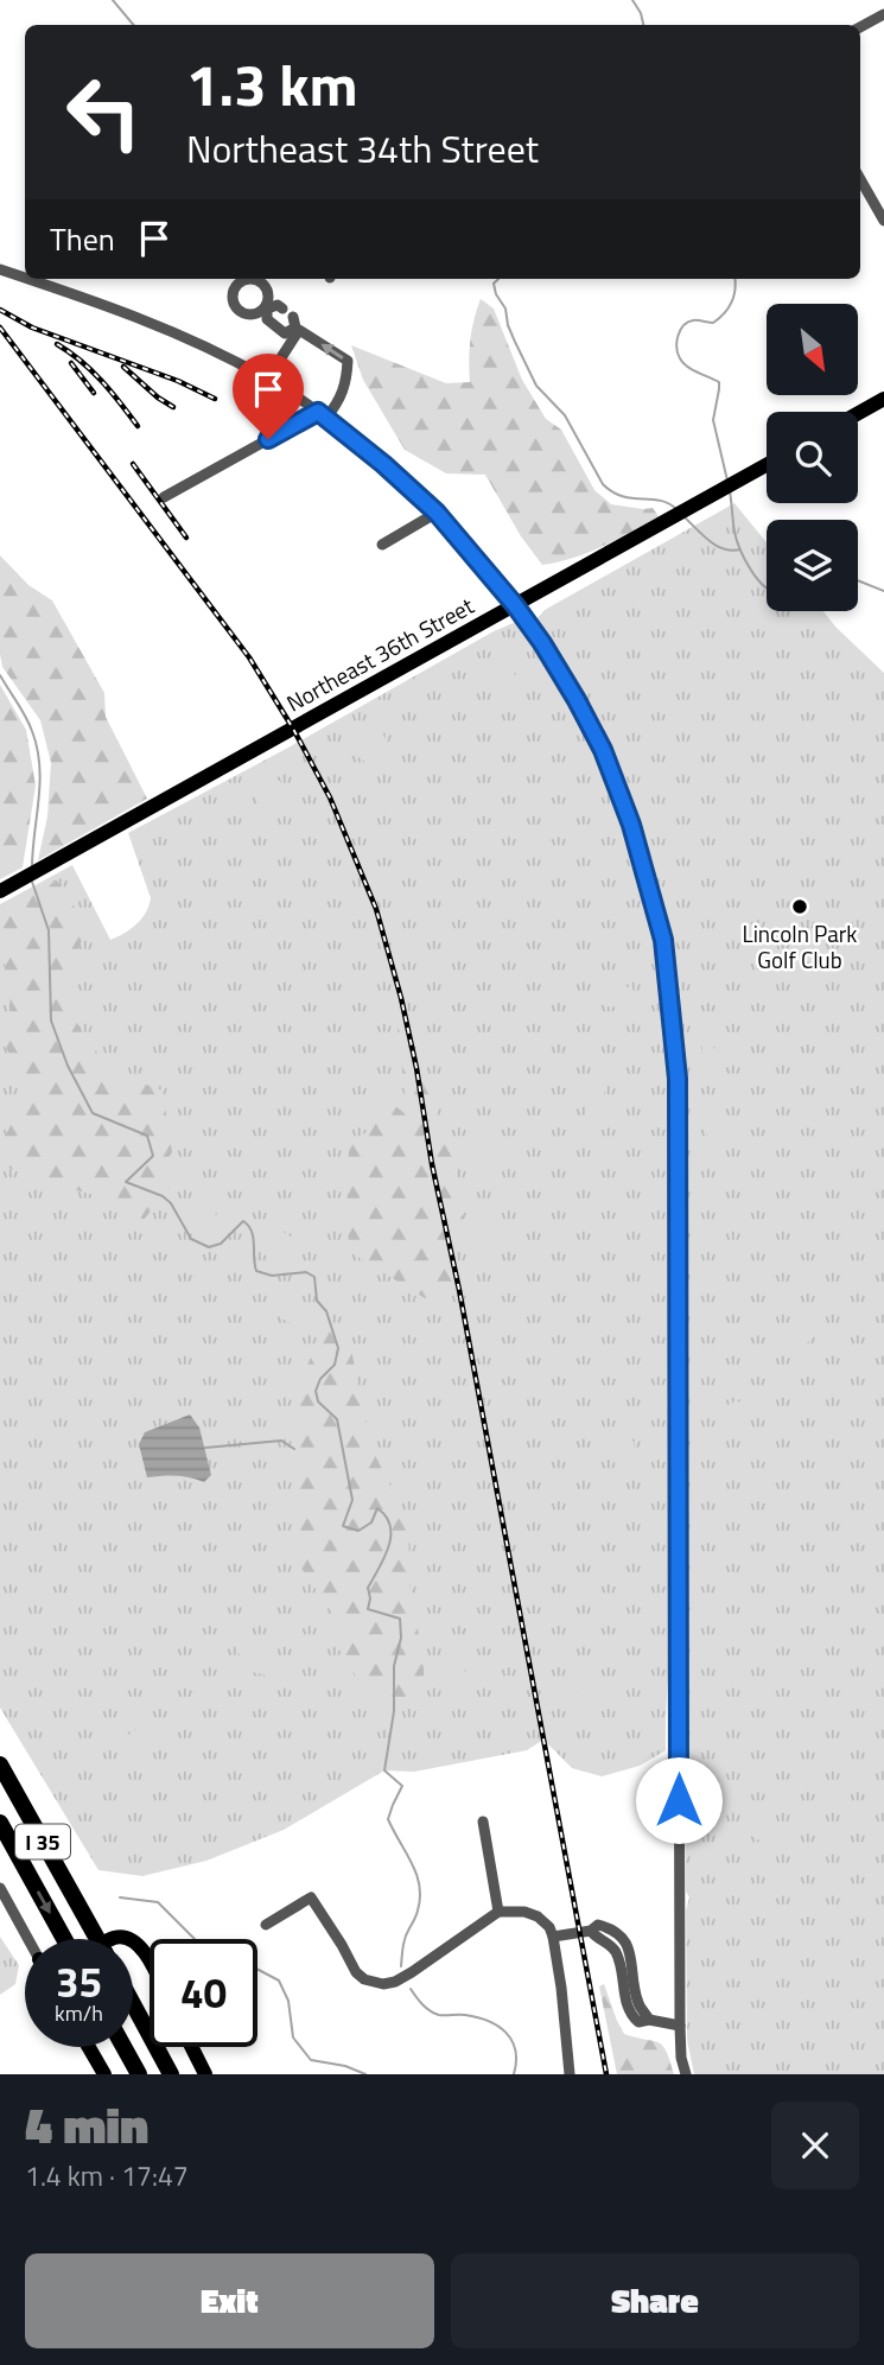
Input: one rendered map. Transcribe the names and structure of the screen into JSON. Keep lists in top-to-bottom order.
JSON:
{
  "streets": {
    "highway": ["I 35"],
    "main road": ["Northeast 36th Street"]
  },
  "places": ["Lincoln Park Golf Club"],
  "north": "bottom right",
  "page": {
    "turn": ["1.3 km", "Northeast 34th Street"],
    "then": "Then",
    "speed": "35 km/h",
    "limit": "40",
    "heading": ["4 min", "1.4 km · 17:47"],
    "buttons": ["Exit", "Share"]
  }
}
